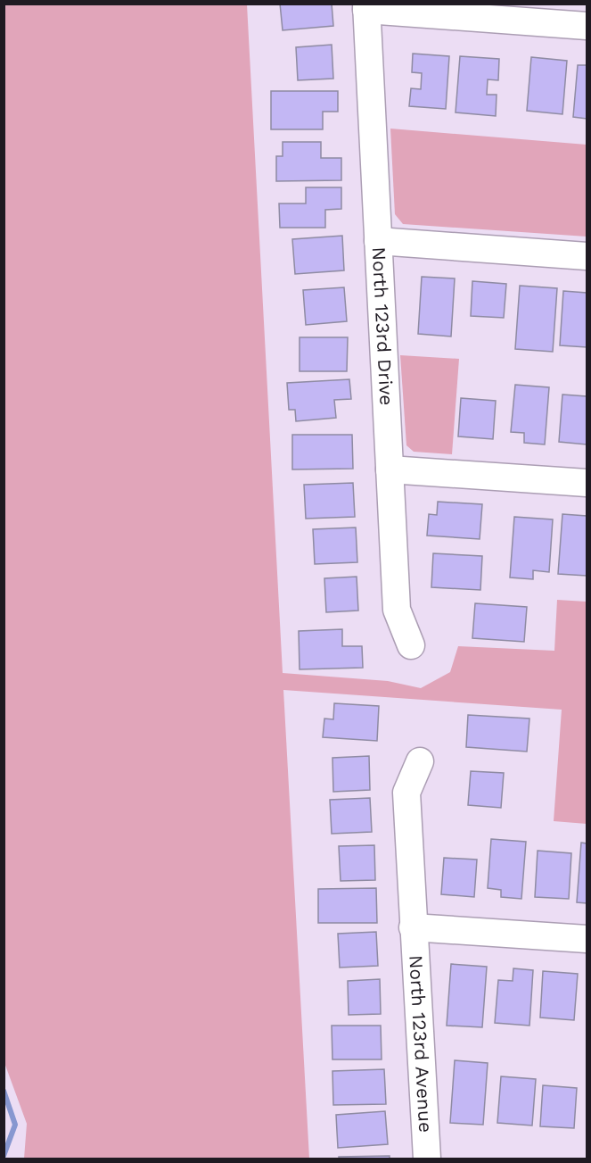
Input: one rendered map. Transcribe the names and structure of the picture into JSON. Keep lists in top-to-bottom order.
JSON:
{
  "streets": {
    "street": ["North 123rd Drive", "North 123rd Avenue"]
  }
}
